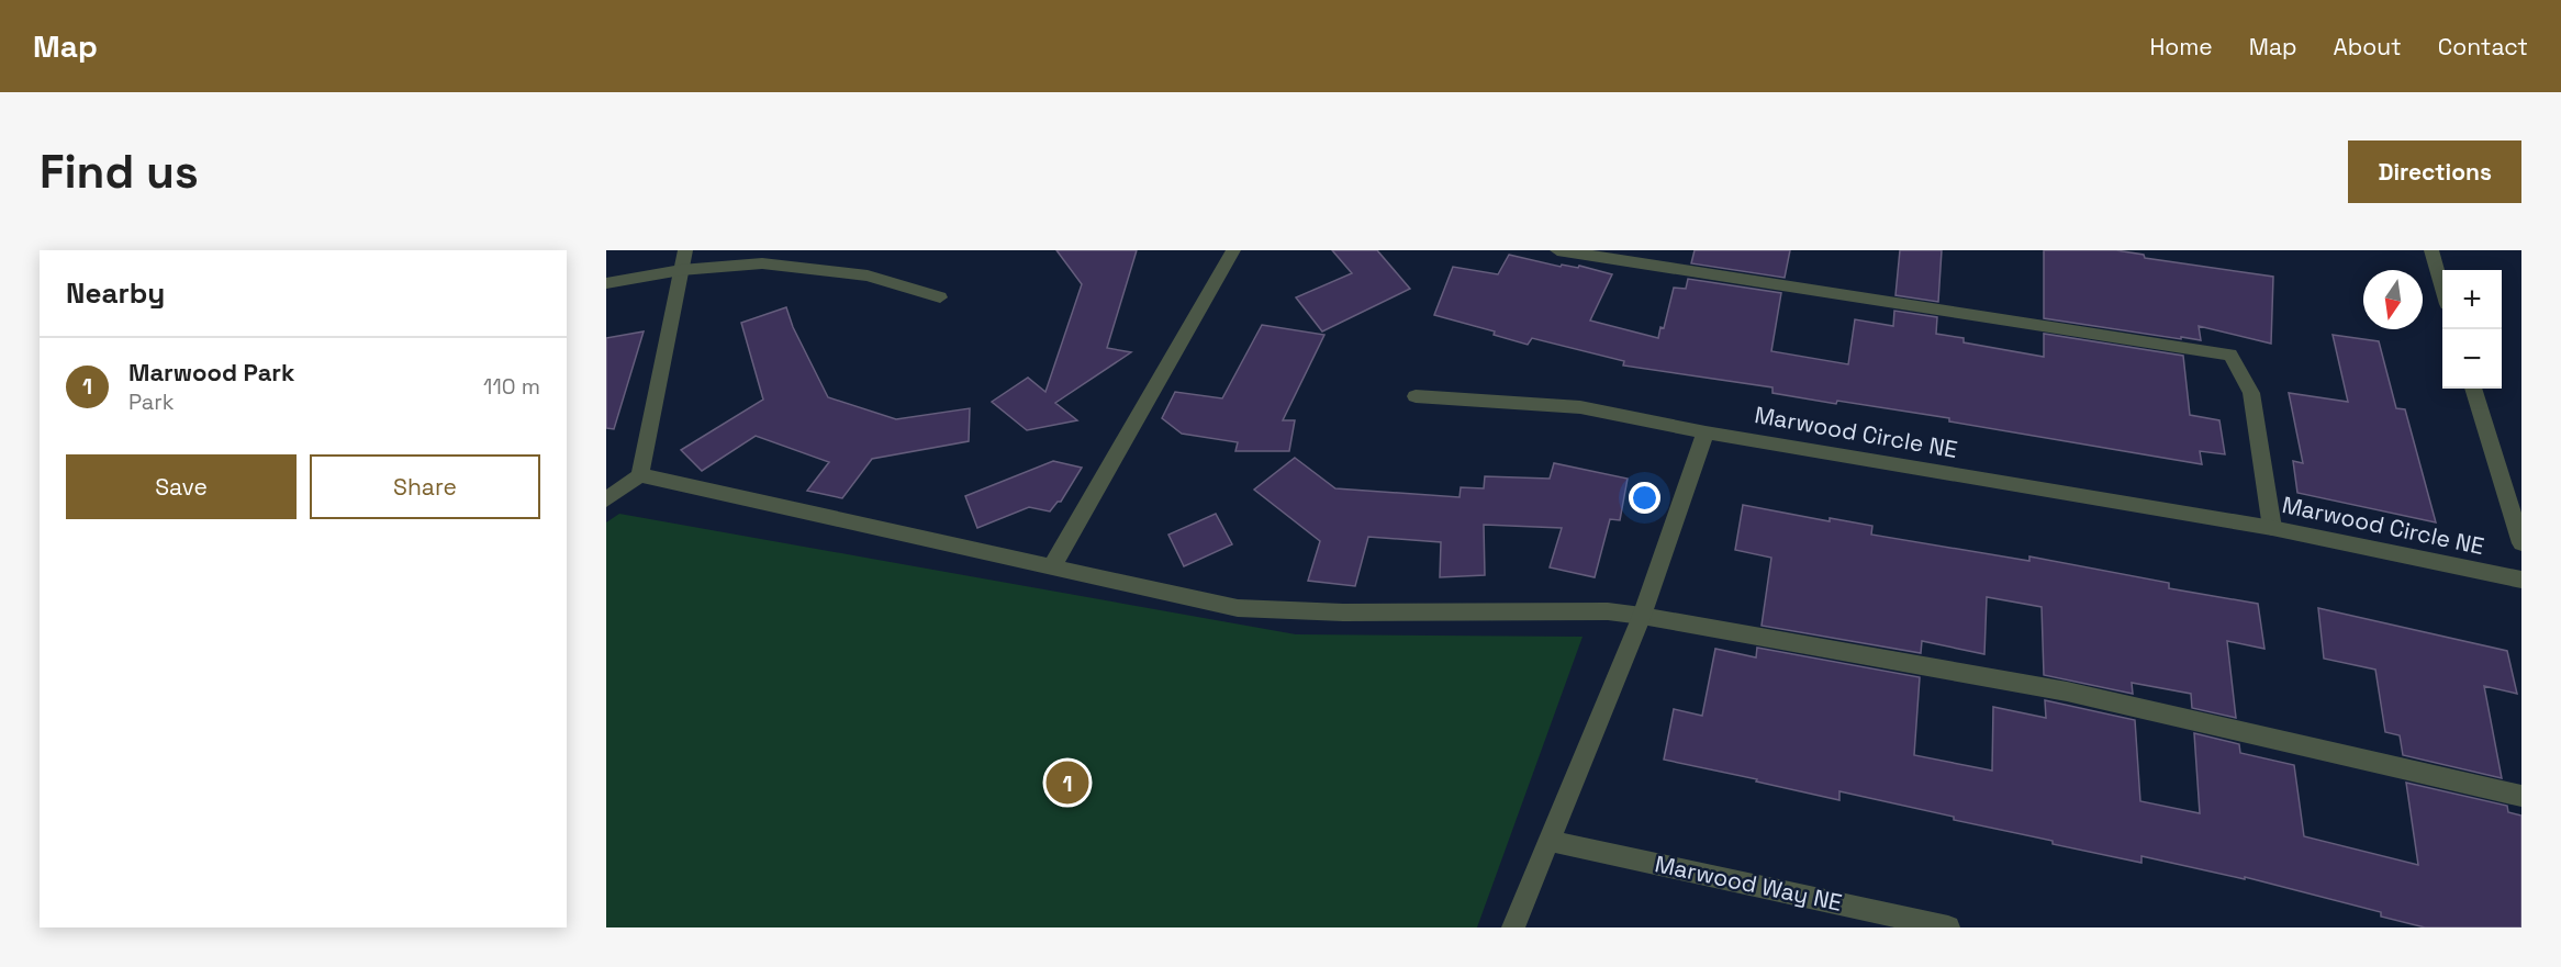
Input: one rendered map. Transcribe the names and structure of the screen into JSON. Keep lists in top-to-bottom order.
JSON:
{
  "streets": {
    "street": ["Marwood Circle NE", "Marwood Way NE"]
  },
  "north": "bottom",
  "page": {
    "header": "Map",
    "nav": [
      "Home",
      "Map",
      "About",
      "Contact"
    ],
    "buttons": [
      "Directions",
      ["Save", "Share"]
    ],
    "title": "Find us",
    "heading": "Nearby",
    "map_buttons": ["+", "−"],
    "list": [
      {
        "mark": "1",
        "name": "Marwood Park",
        "note": "Park",
        "value": "110 m"
      }
    ],
    "pins": "1"
  }
}
